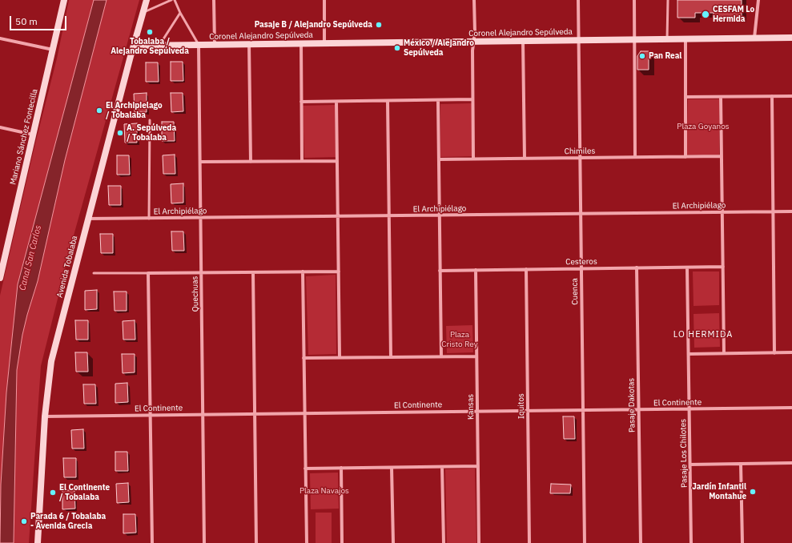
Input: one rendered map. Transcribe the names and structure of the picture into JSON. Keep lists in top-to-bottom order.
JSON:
{
  "streets": {
    "street": [
      "Coronel Alejandro Sepúlveda",
      "Mariano Sánchez Fontecilla",
      "Chimiles",
      "El Archipiélago",
      "Cesteros",
      "Avenida Tobalaba",
      "Cuenca",
      "Quechuas",
      "El Continente",
      "Pasaje Dakotas",
      "Iquitos",
      "Kansas",
      "Pasaje Los Chilotes"
    ]
  },
  "crossings": [
    ["Coronel Alejandro Sepúlveda", "Avenida Tobalaba"],
    ["Coronel Alejandro Sepúlveda", "Cuenca"],
    ["Coronel Alejandro Sepúlveda", "Quechuas"],
    ["Chimiles", "Cuenca"],
    ["El Archipiélago", "Avenida Tobalaba"],
    ["El Archipiélago", "Cuenca"],
    ["El Archipiélago", "Quechuas"],
    ["Cesteros", "Cuenca"],
    ["Cesteros", "Pasaje Dakotas"],
    ["Cesteros", "Iquitos"],
    ["Cesteros", "Kansas"],
    ["Cesteros", "Pasaje Los Chilotes"],
    ["Avenida Tobalaba", "El Continente"],
    ["Cuenca", "El Continente"],
    ["Quechuas", "El Continente"],
    ["El Continente", "Pasaje Dakotas"],
    ["El Continente", "Iquitos"],
    ["El Continente", "Kansas"],
    ["El Continente", "Pasaje Los Chilotes"]
  ],
  "districts": ["LO HERMIDA"],
  "water": ["Canal San Carlos"],
  "parks": ["Plaza Goyanos", "Plaza Cristo Rey", "Plaza Navajos"],
  "places": [
    "CESFAM Lo Hermida",
    "Pasaje B / Alejandro Sepúlveda",
    "Tobalaba / Alejandro Sepúlveda",
    "México / Alejandro Sepúlveda",
    "Pan Real",
    "El Archipielago / Tobalaba",
    "A. Sepúlveda / Tobalaba",
    "Jardín Infantil Montahue",
    "El Continente / Tobalaba",
    "Parada 6 / Tobalaba - Avenida Grecia"
  ],
  "scale_bar": "50 m"
}
